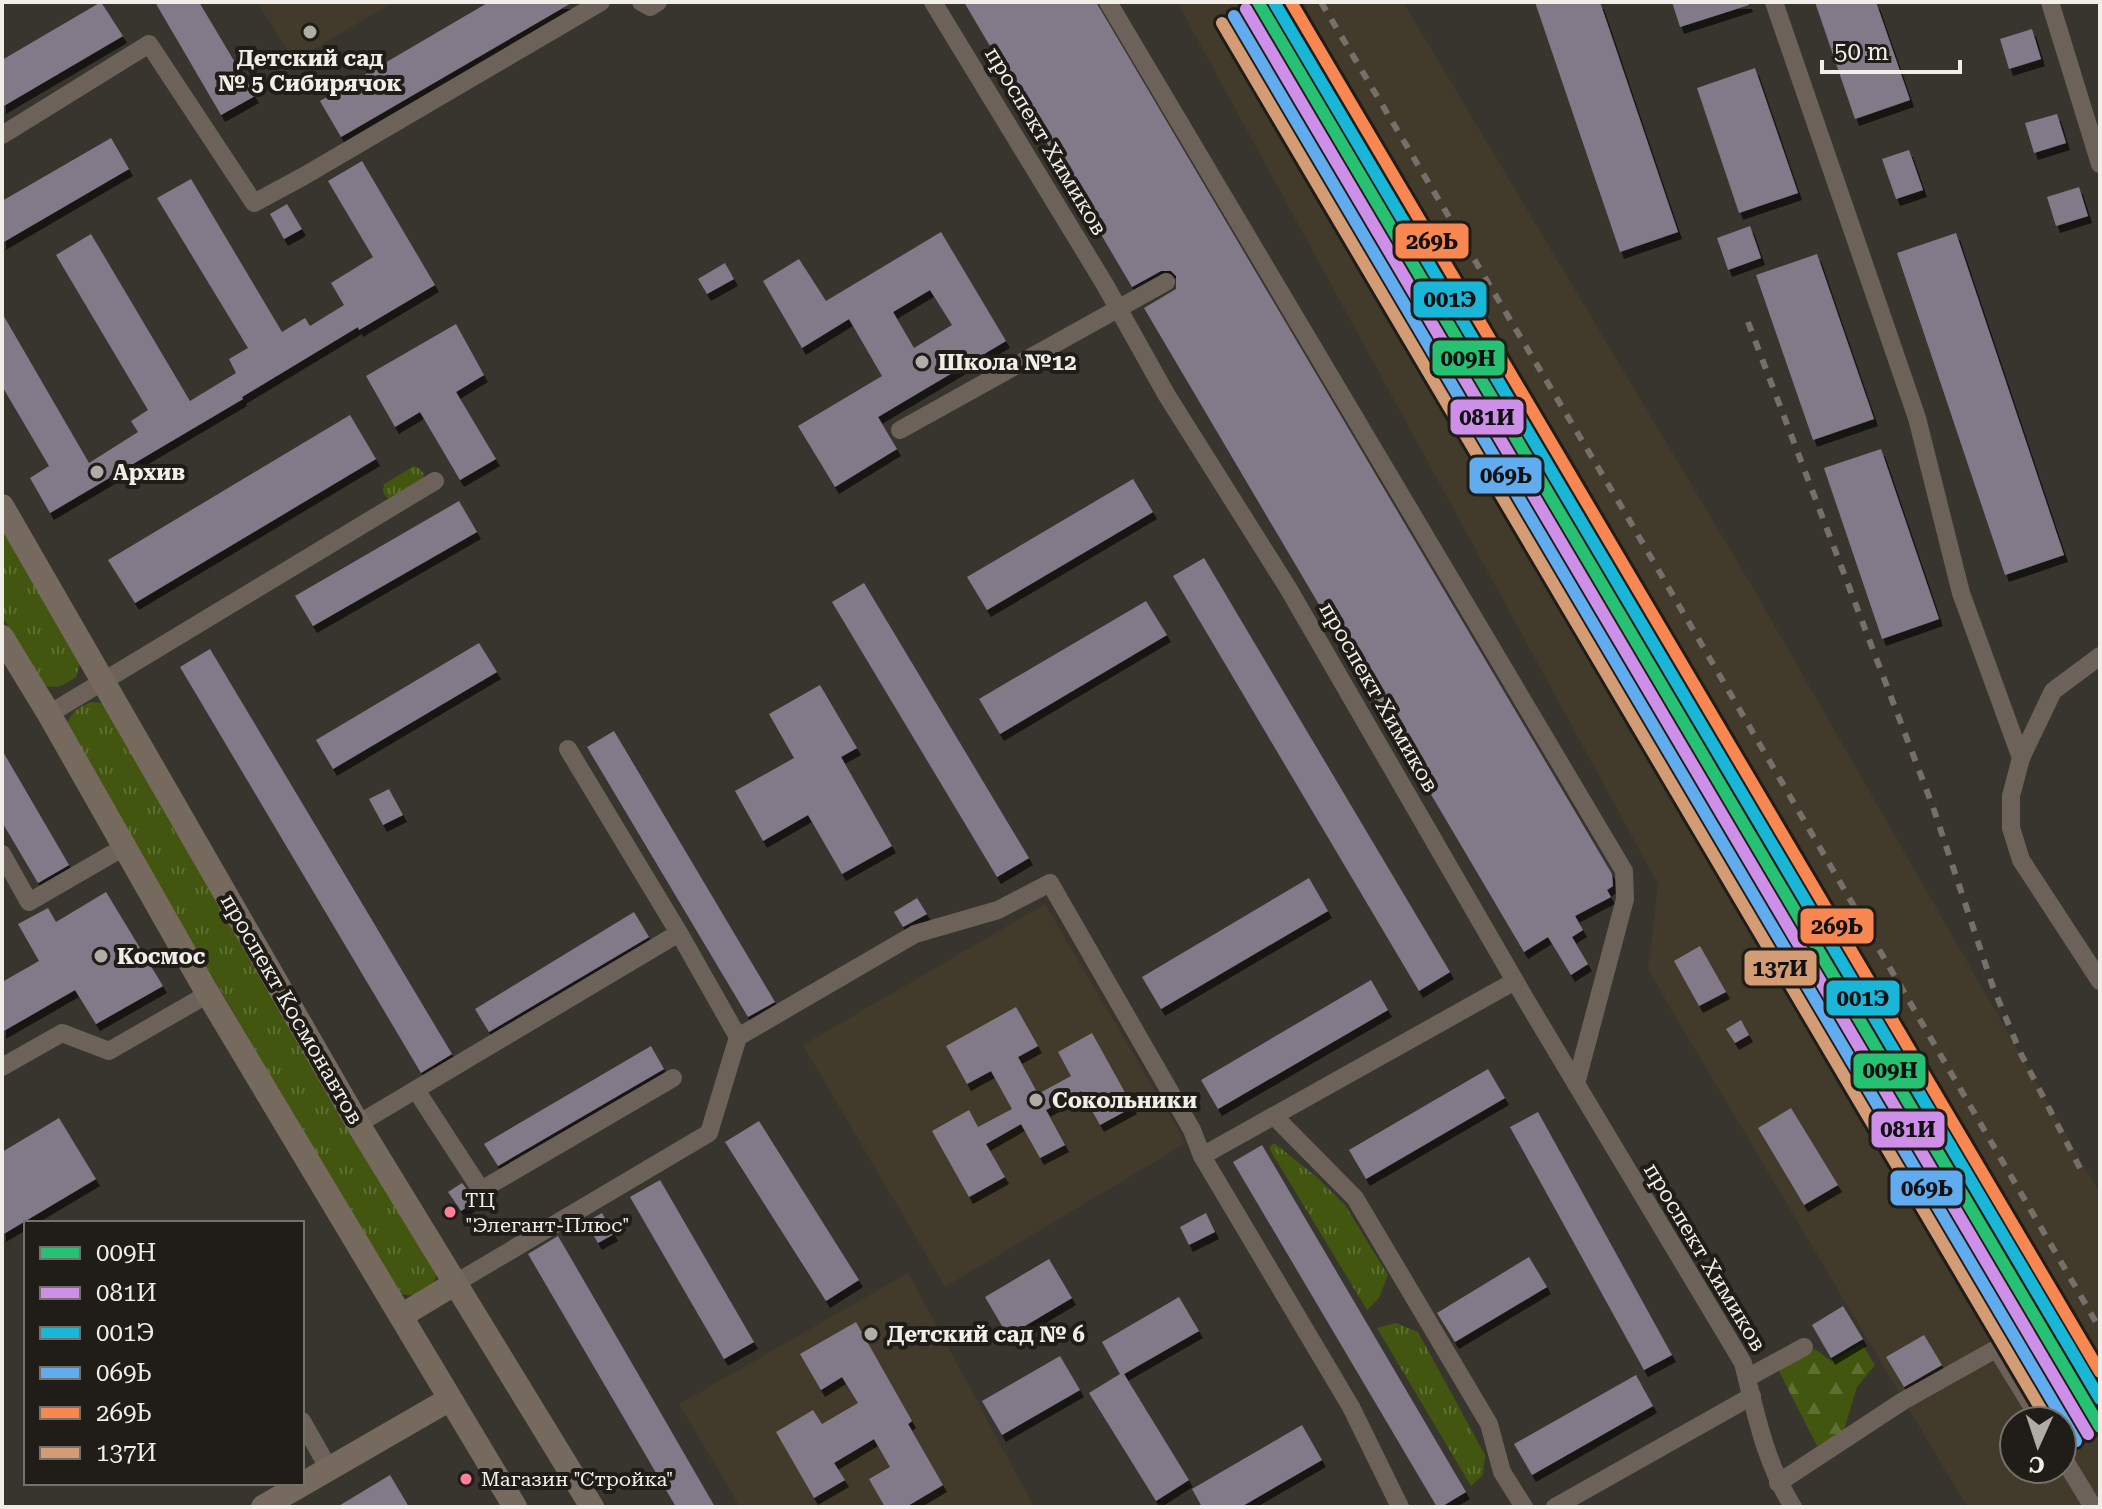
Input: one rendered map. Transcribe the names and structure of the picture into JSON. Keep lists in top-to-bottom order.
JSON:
{
  "streets": {
    "main road": ["проспект Космонавтов"],
    "street": ["проспект Химиков"]
  },
  "places": [
    "Детский сад № 5 Сибирячок",
    "Школа №12",
    "Архив",
    "Космос",
    "Сокольники",
    "ТЦ \"Элегант-Плюс\"",
    "Детский сад № 6",
    "Магазин \"Стройка\""
  ],
  "lines": [
    "transit line 009Н",
    "transit line 001Э",
    "transit line 269Ь",
    "transit line 081И",
    "transit line 069Ь",
    "transit line 137И"
  ],
  "legend": [
    "009Н",
    "081И",
    "001Э",
    "069Ь",
    "269Ь",
    "137И"
  ],
  "scale_bar": "50 m",
  "north": "bottom"
}
